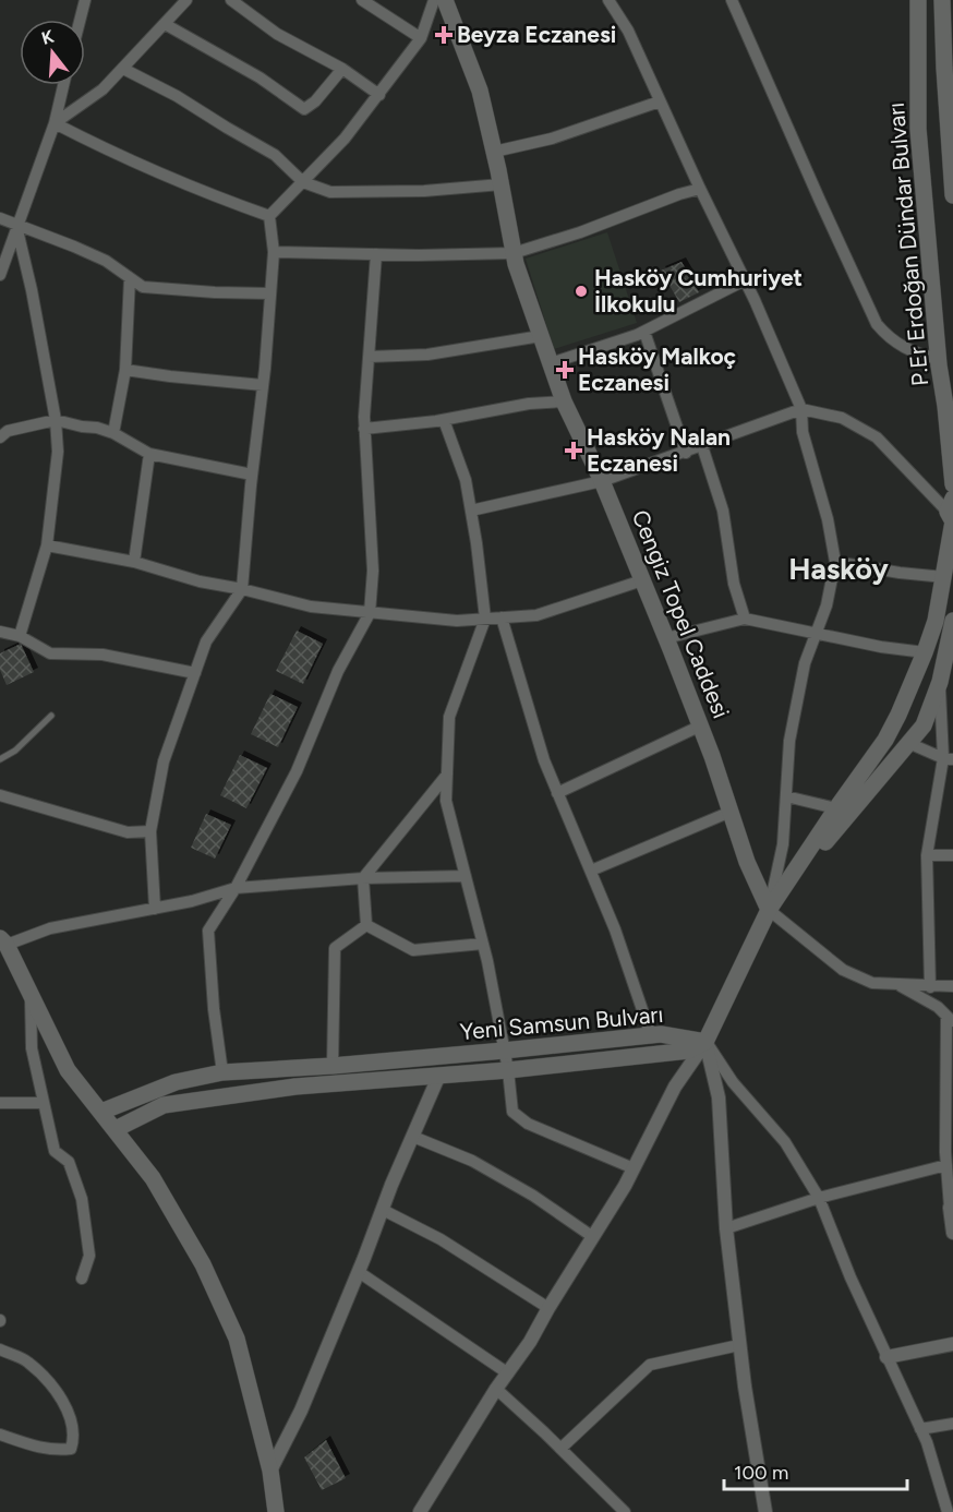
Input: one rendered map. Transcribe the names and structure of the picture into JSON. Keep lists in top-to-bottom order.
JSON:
{
  "streets": {
    "main road": ["P.Er Erdoğan Dündar Bulvarı", "Cengiz Topel Caddesi", "Yeni Samsun Bulvarı"]
  },
  "districts": ["Hasköy"],
  "places": {
    "health": ["Beyza Eczanesi", "Hasköy Malkoç Eczanesi", "Hasköy Nalan Eczanesi"],
    "other": ["Hasköy Cumhuriyet İlkokulu"]
  },
  "scale_bar": "100 m",
  "north": "top"
}
